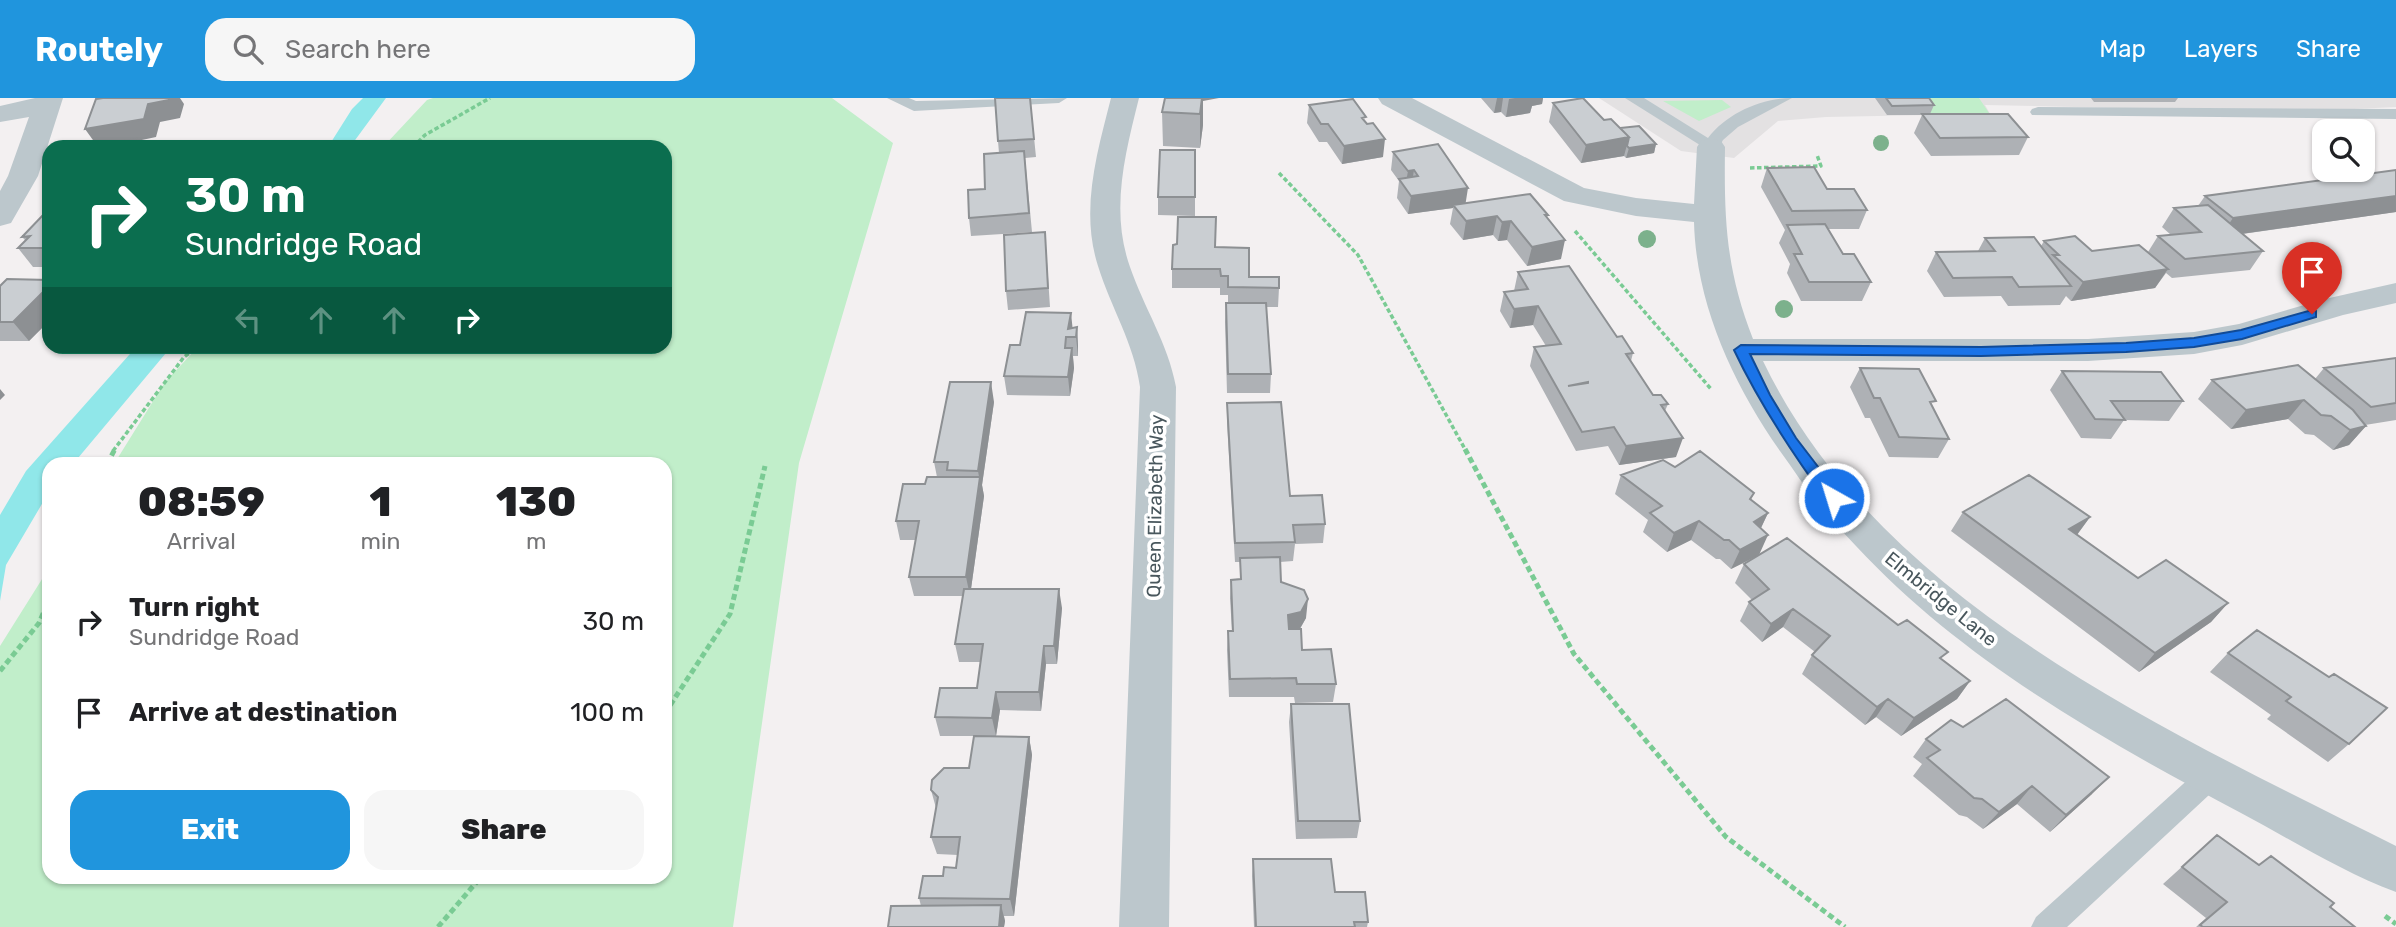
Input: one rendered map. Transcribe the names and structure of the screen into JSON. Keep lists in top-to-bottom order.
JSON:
{
  "streets": {
    "street": ["Queen Elizabeth Way", "Elmbridge Lane"]
  },
  "page": {
    "header": "Routely",
    "search": "Search here",
    "nav": ["Map", "Layers", "Share"],
    "turn": ["30 m", "Sundridge Road"],
    "eta": [
      "08:59",
      "Arrival",
      "1",
      "min",
      "130",
      "m"
    ],
    "list": [
      {
        "name": "Turn right",
        "note": "Sundridge Road",
        "value": "30 m"
      },
      {
        "name": "Arrive at destination",
        "value": "100 m"
      }
    ],
    "buttons": ["Exit", "Share"]
  }
}
